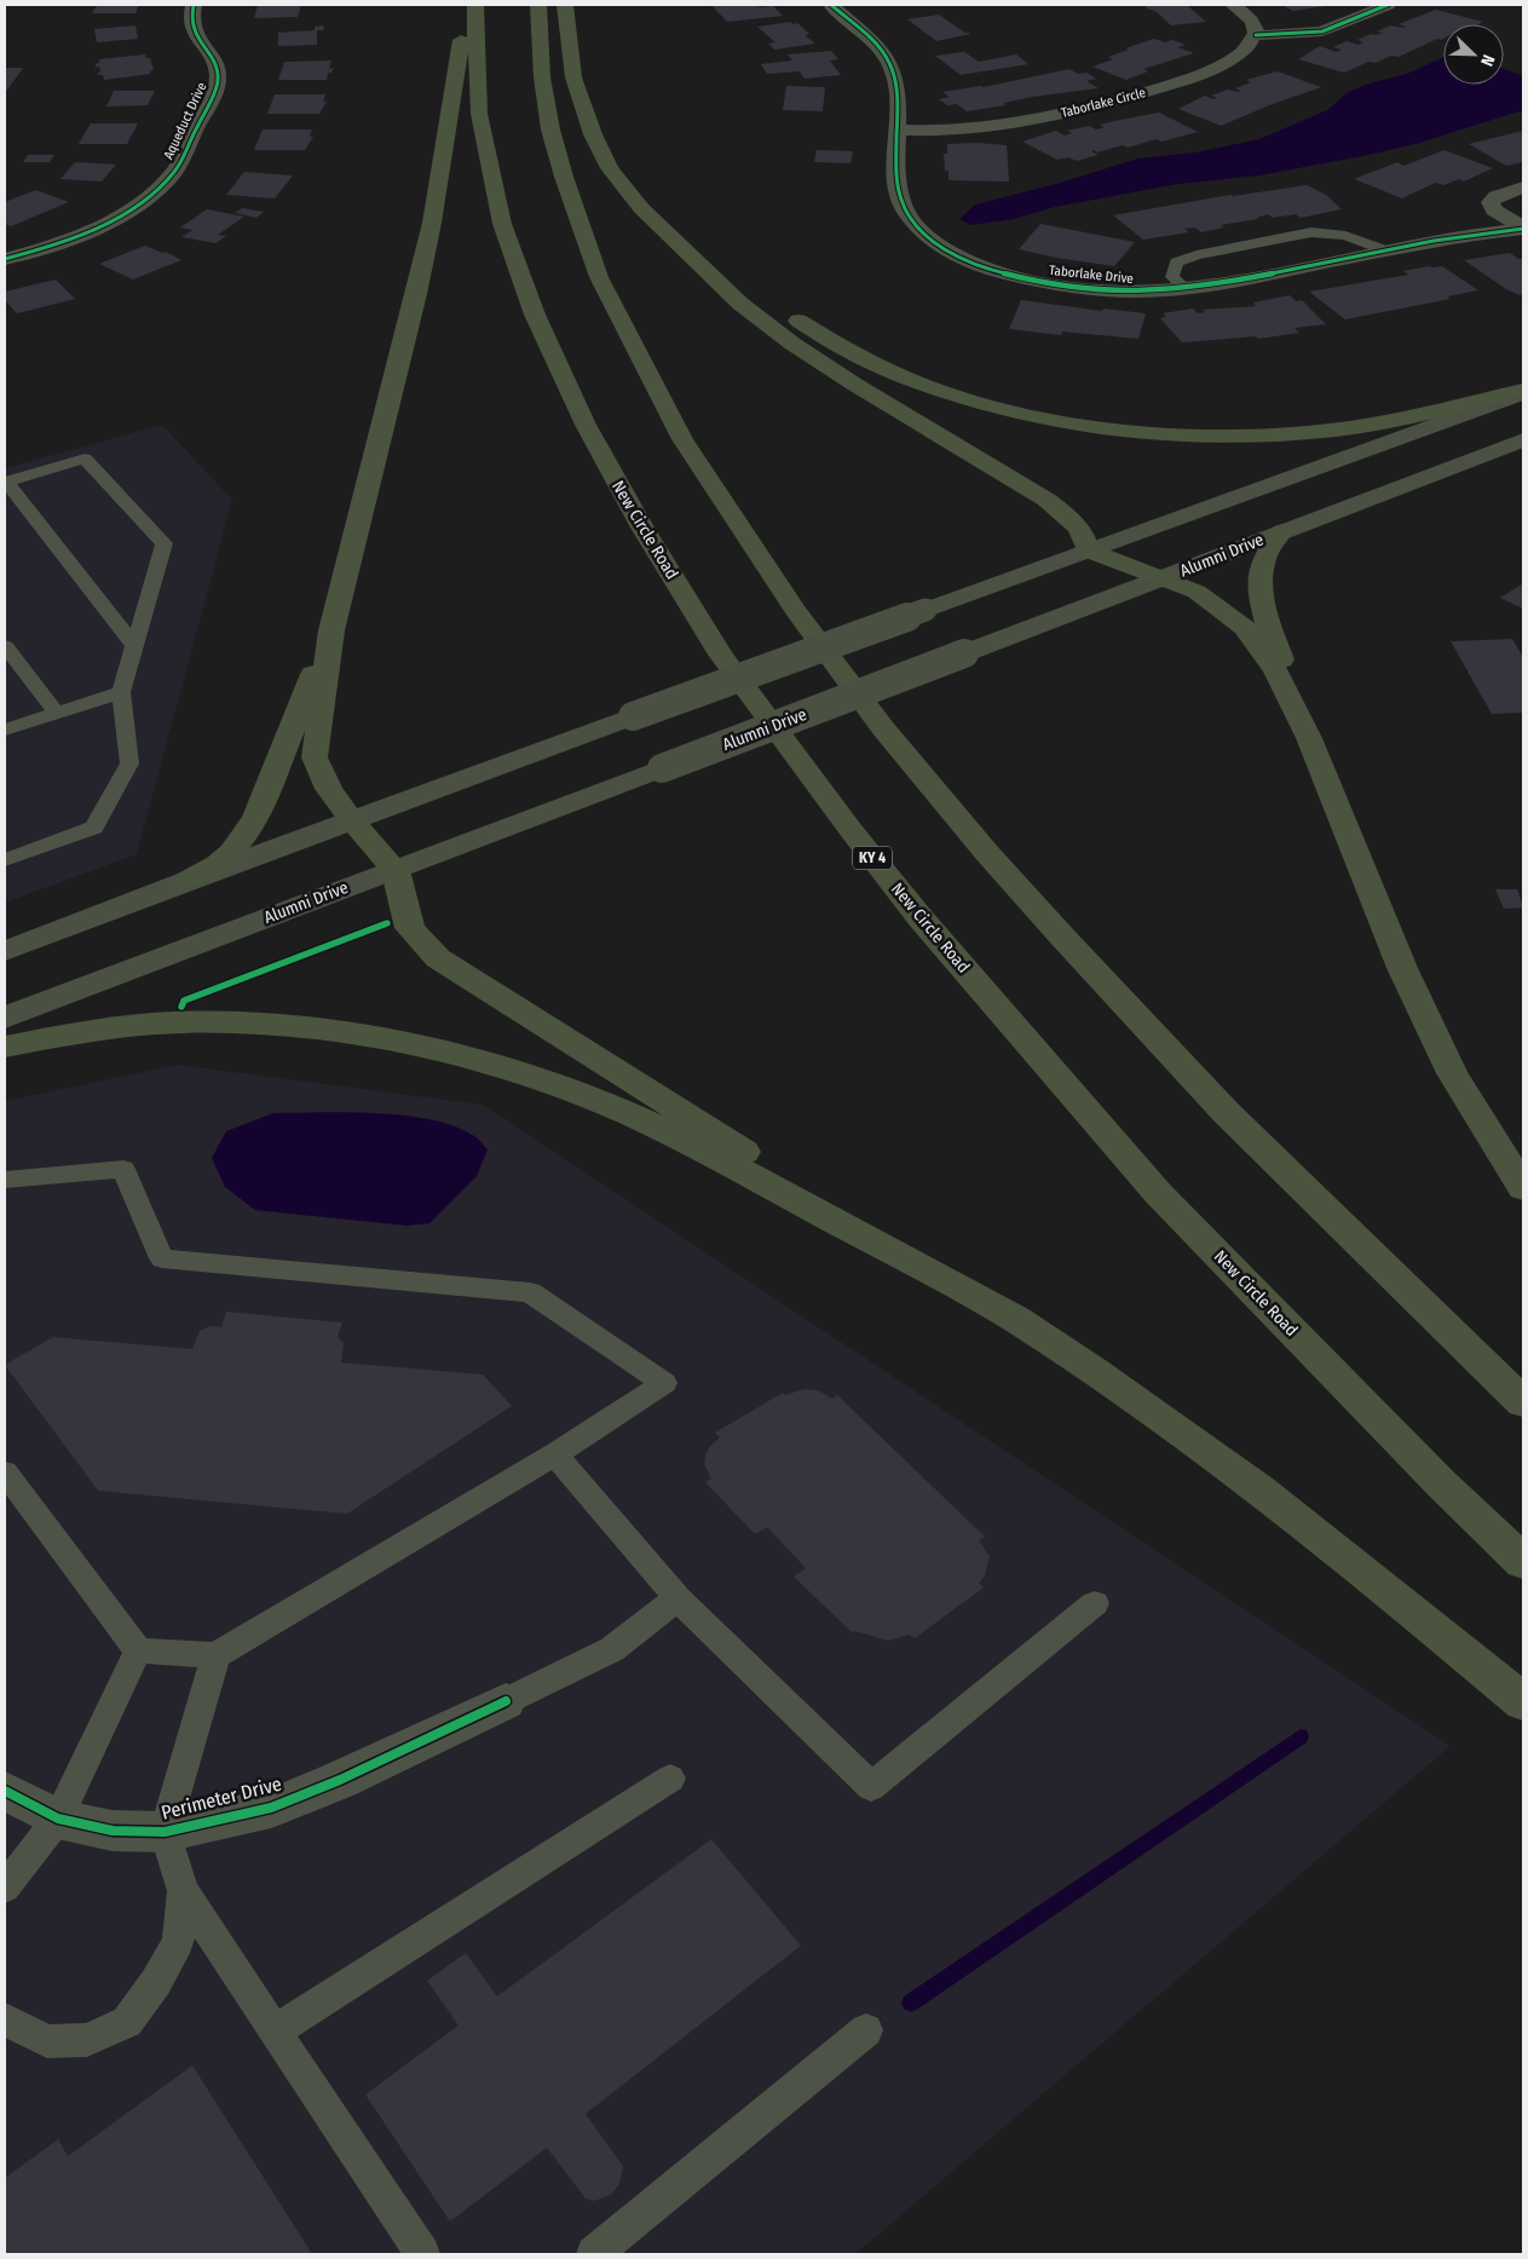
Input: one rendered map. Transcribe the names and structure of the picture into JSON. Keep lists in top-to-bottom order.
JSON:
{
  "streets": {
    "highway": ["New Circle Road", "KY 4"],
    "main road": ["Alumni Drive"],
    "street": [
      "Taborlake Circle",
      "Aqueduct Drive",
      "Taborlake Drive",
      "Perimeter Drive"
    ]
  },
  "crossings": [
    ["Taborlake Circle", "Taborlake Drive"]
  ],
  "north": "bottom right"
}
